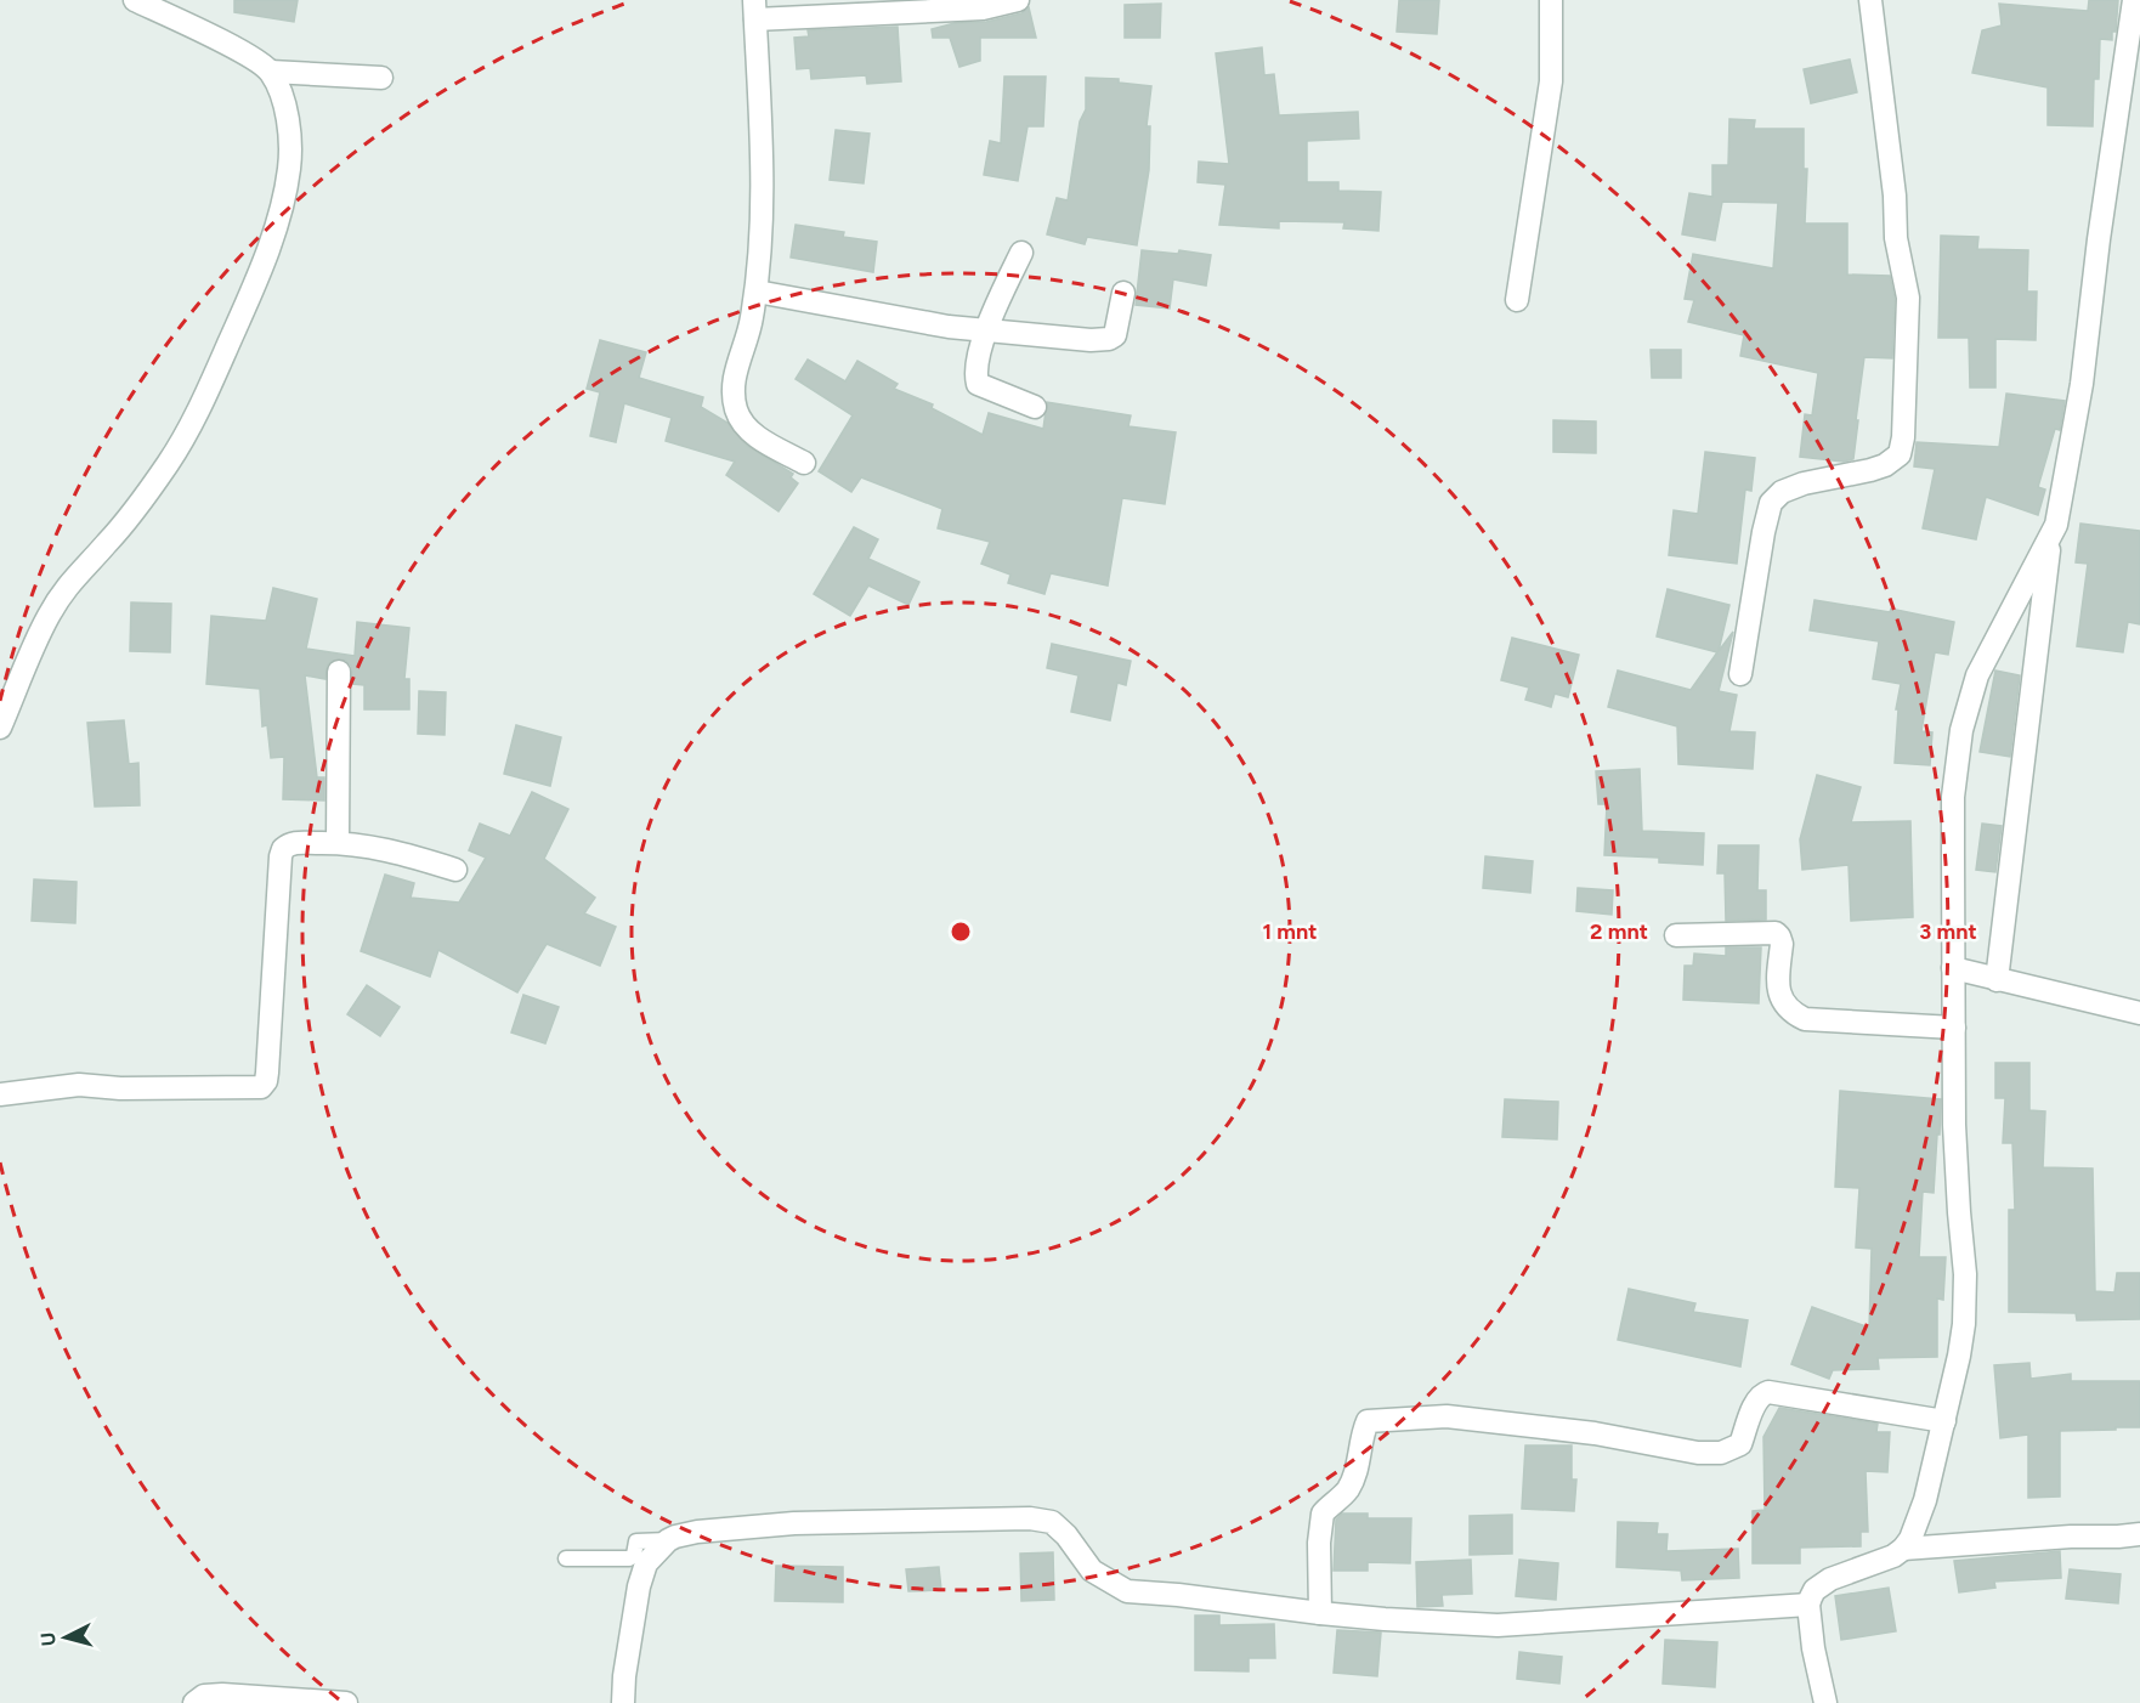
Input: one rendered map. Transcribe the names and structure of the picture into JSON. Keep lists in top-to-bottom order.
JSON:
{
  "north": "left",
  "rings": ["1 mnt", "2 mnt", "3 mnt"]
}
